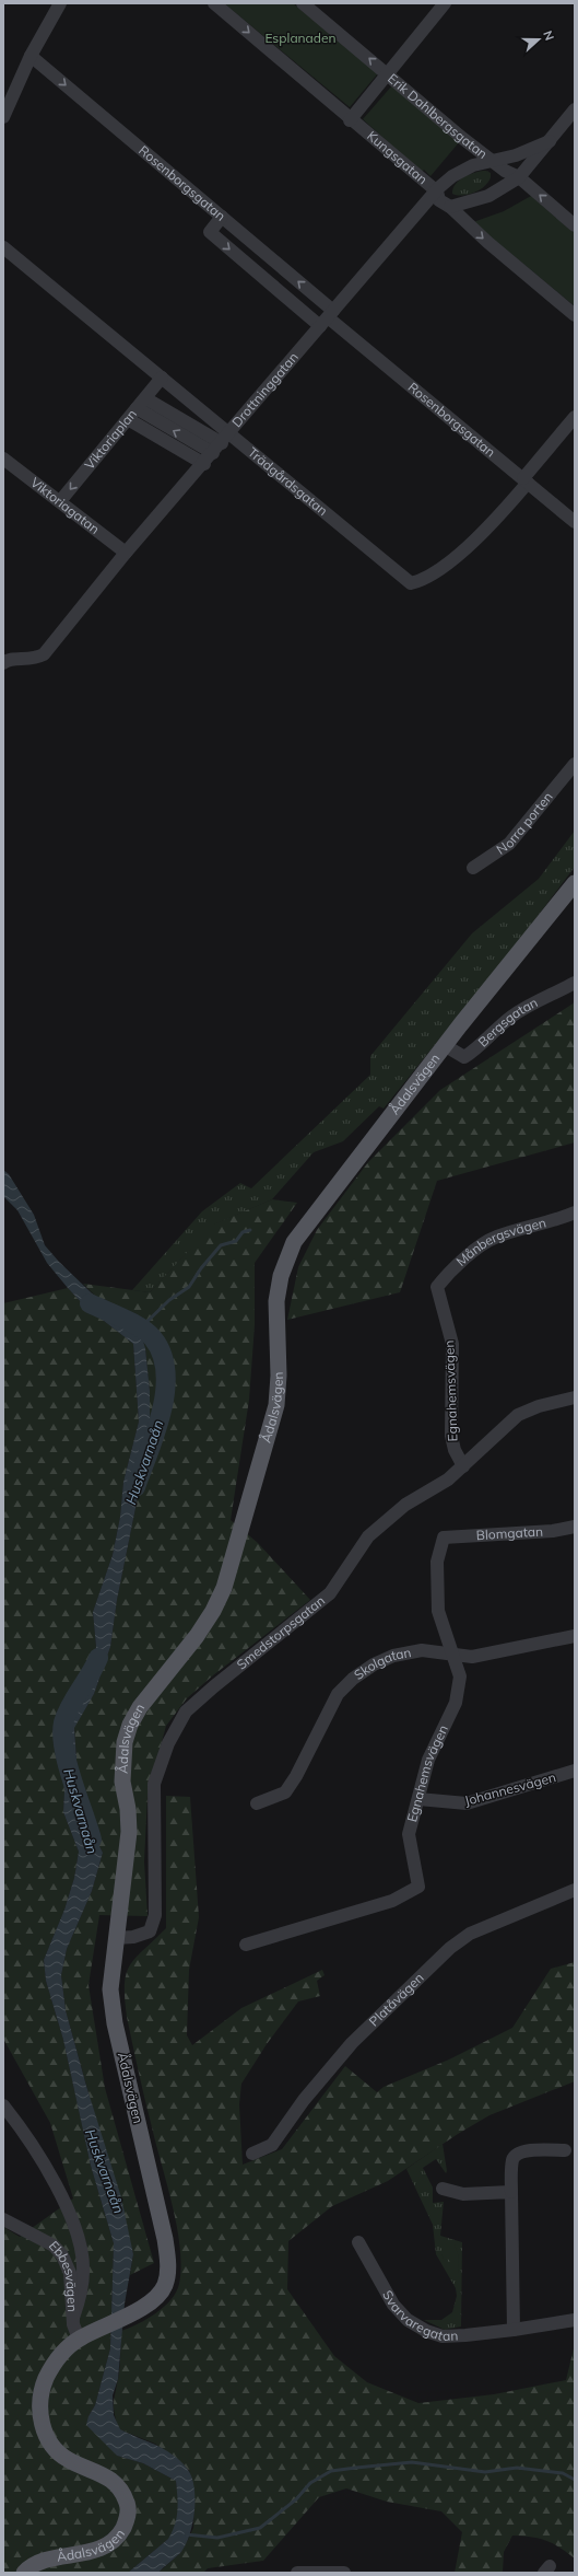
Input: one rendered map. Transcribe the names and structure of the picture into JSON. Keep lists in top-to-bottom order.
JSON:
{
  "streets": {
    "main road": ["Ådalsvägen"],
    "street": [
      "Erik Dahlbergsgatan",
      "Kungsgatan",
      "Rosenborgsgatan",
      "Drottninggatan",
      "Viktoriaplan",
      "Trädgårdsgatan",
      "Viktoriagatan",
      "Norra porten",
      "Bergsgatan",
      "Månbergsvägen",
      "Egnahemsvägen",
      "Blomgatan",
      "Smedstorpsgatan",
      "Skolgatan",
      "Johannesvägen",
      "Platåvägen",
      "Ebbesvägen",
      "Svarvaregatan"
    ]
  },
  "crossings": [
    ["Erik Dahlbergsgatan", "Drottninggatan"],
    ["Kungsgatan", "Drottninggatan"],
    ["Rosenborgsgatan", "Drottninggatan"],
    ["Rosenborgsgatan", "Trädgårdsgatan"],
    ["Drottninggatan", "Trädgårdsgatan"],
    ["Drottninggatan", "Viktoriagatan"],
    ["Viktoriaplan", "Trädgårdsgatan"],
    ["Viktoriaplan", "Viktoriagatan"],
    ["Bergsgatan", "Ådalsvägen"],
    ["Ådalsvägen", "Smedstorpsgatan"],
    ["Ådalsvägen", "Ebbesvägen"],
    ["Månbergsvägen", "Egnahemsvägen"],
    ["Egnahemsvägen", "Blomgatan"],
    ["Egnahemsvägen", "Smedstorpsgatan"],
    ["Egnahemsvägen", "Skolgatan"],
    ["Egnahemsvägen", "Johannesvägen"]
  ],
  "one_way": ["Erik Dahlbergsgatan", "Kungsgatan", "Viktoriaplan"],
  "water": ["Huskvarnaån"],
  "parks": ["Esplanaden"],
  "north": "right"
}
